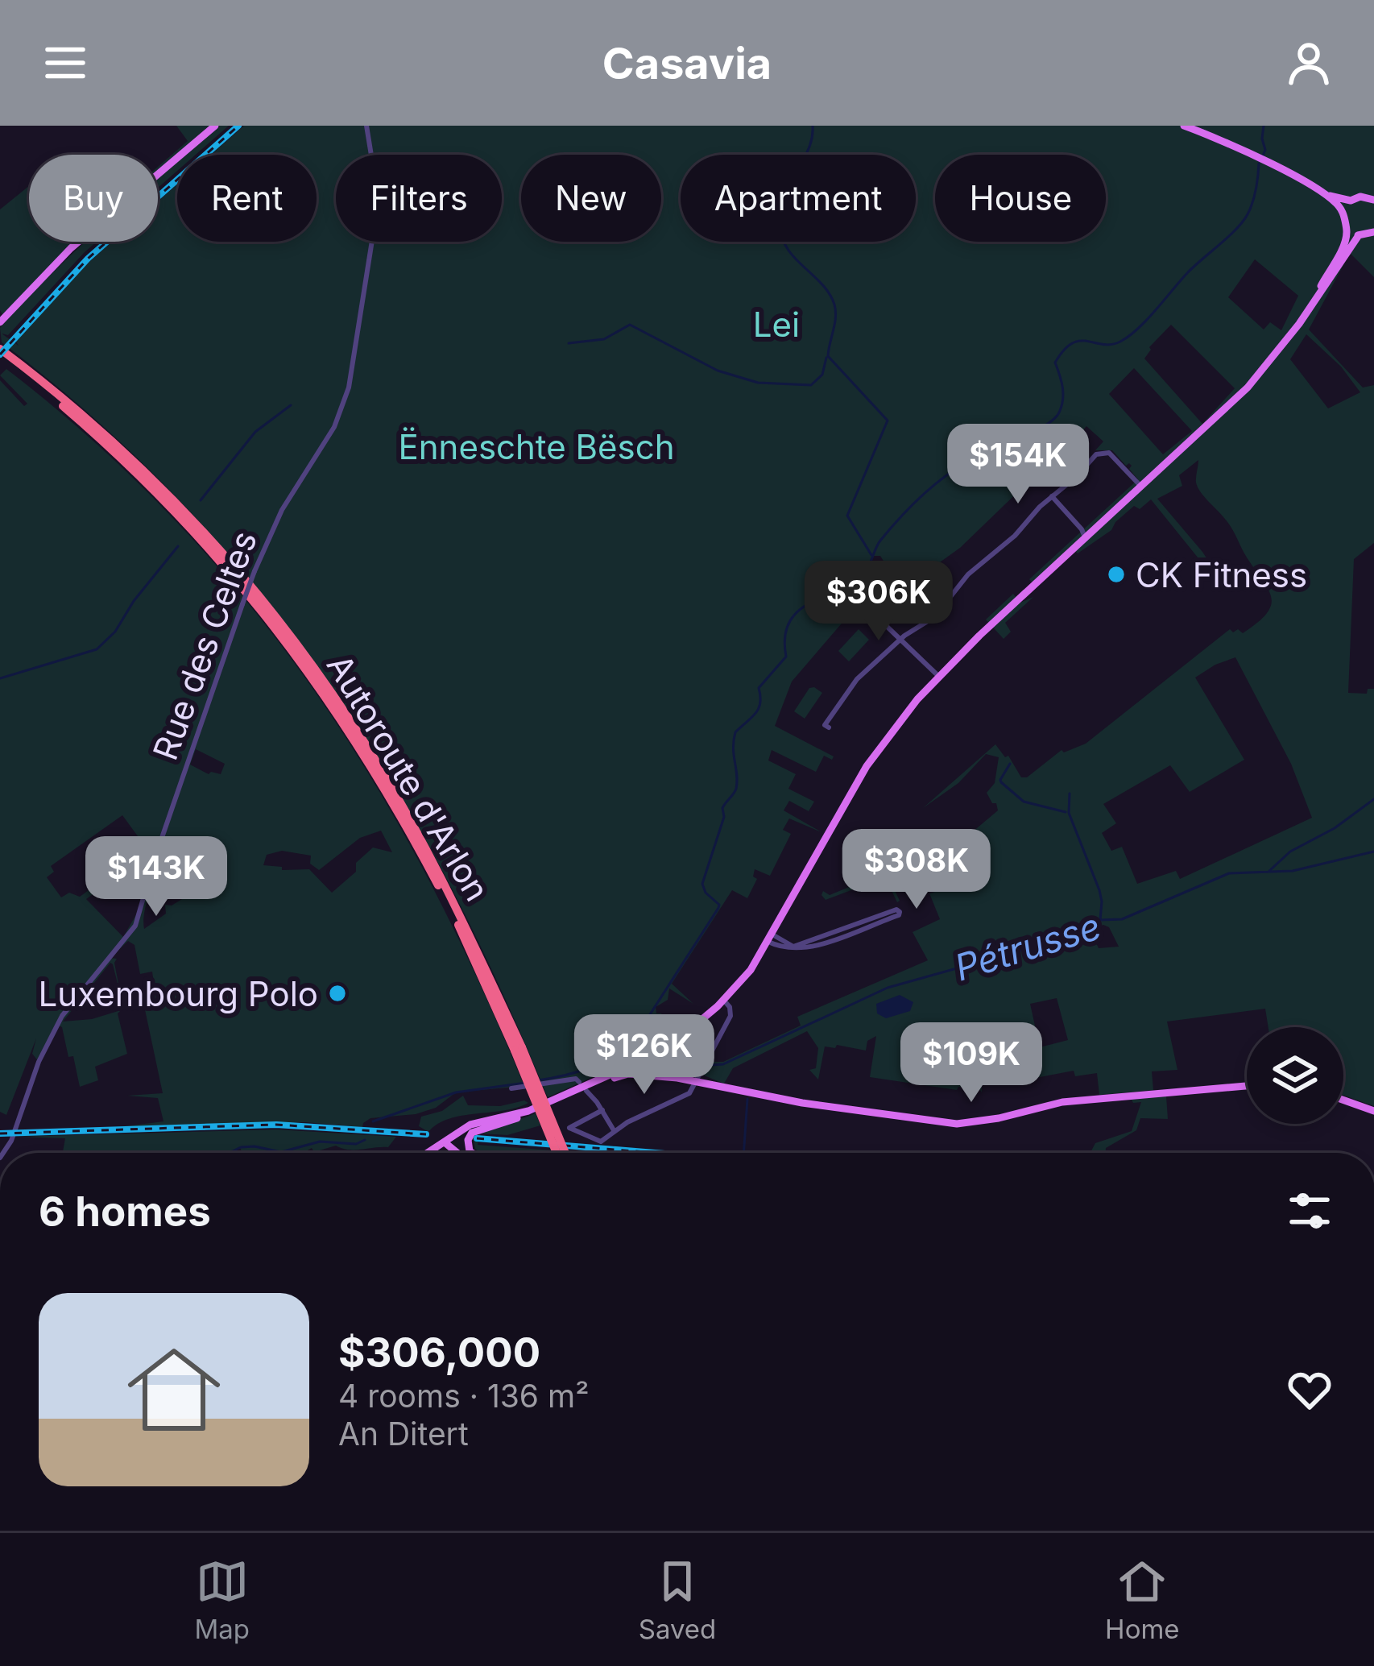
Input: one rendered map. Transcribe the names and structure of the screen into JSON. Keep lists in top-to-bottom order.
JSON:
{
  "streets": {
    "highway": ["Autoroute d'Arlon"],
    "street": ["Rue des Celtes"]
  },
  "water": ["Pétrusse"],
  "parks": ["Lei", "Ënneschte Bësch"],
  "places": ["CK Fitness", "Luxembourg Polo"],
  "page": {
    "header": "Casavia",
    "chip": [
      "Buy",
      "Rent",
      "Filters",
      "New",
      "Apartment",
      "House"
    ],
    "price": [
      "$154K",
      "$306K",
      "$308K",
      "$143K",
      "$126K",
      "$109K"
    ],
    "heading": "6 homes",
    "list": [
      {
        "name": "$306,000",
        "note": "4 rooms · 136 m² · An Ditert"
      }
    ],
    "tabs": ["Map", "Saved", "Home"]
  }
}
